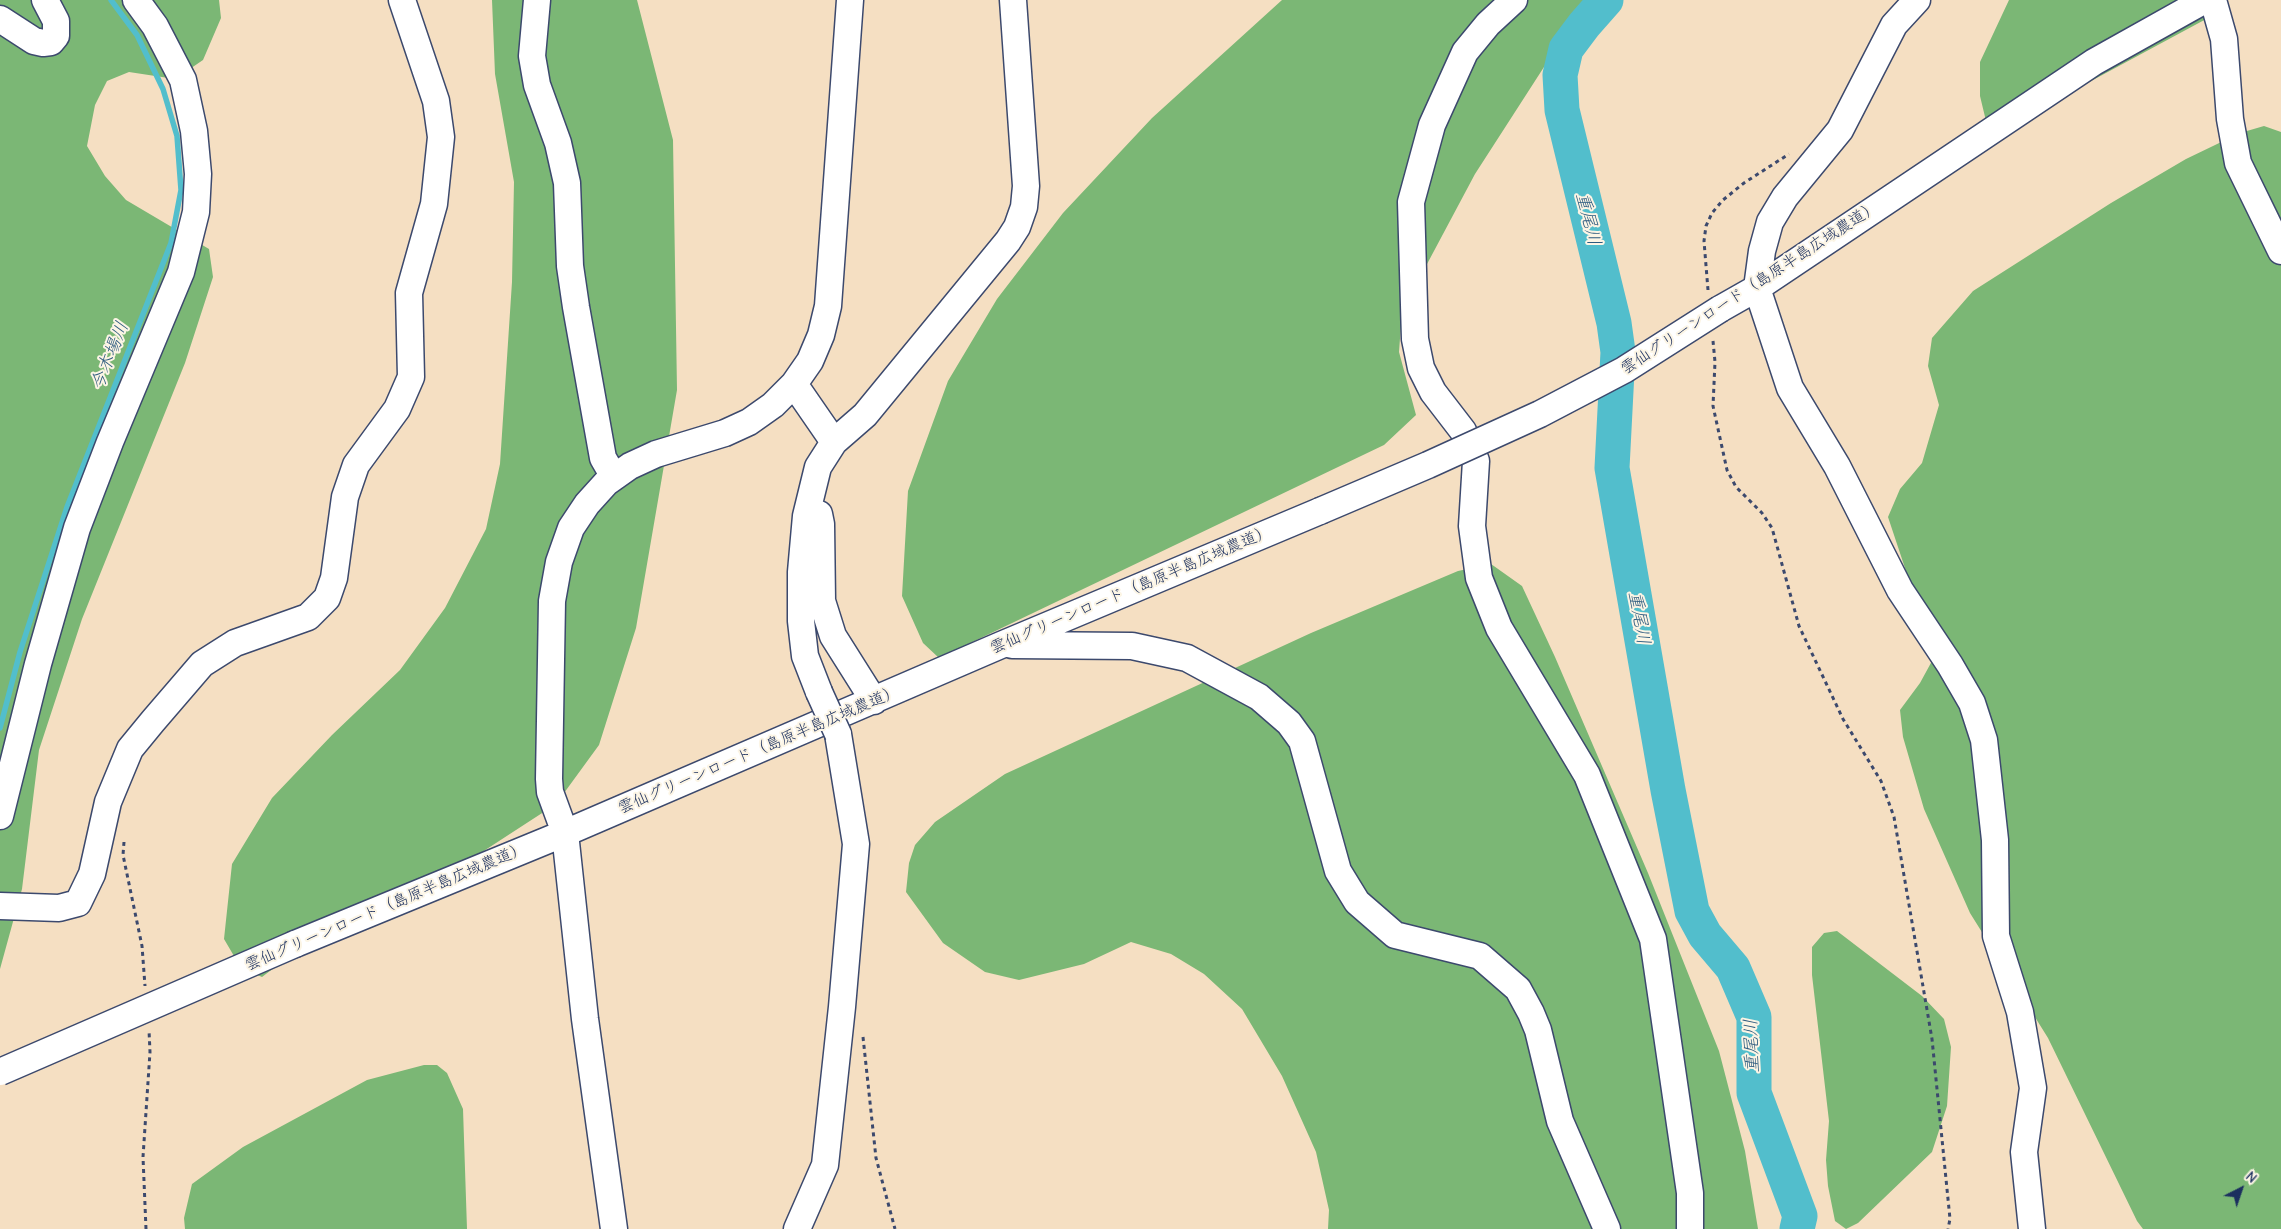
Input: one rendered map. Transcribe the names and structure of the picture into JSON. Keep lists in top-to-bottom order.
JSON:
{
  "streets": {
    "street": ["雲仙グリーンロード（島原半島広域農道）"]
  },
  "water": ["重尾川", "今木場川"],
  "north": "top right"
}
